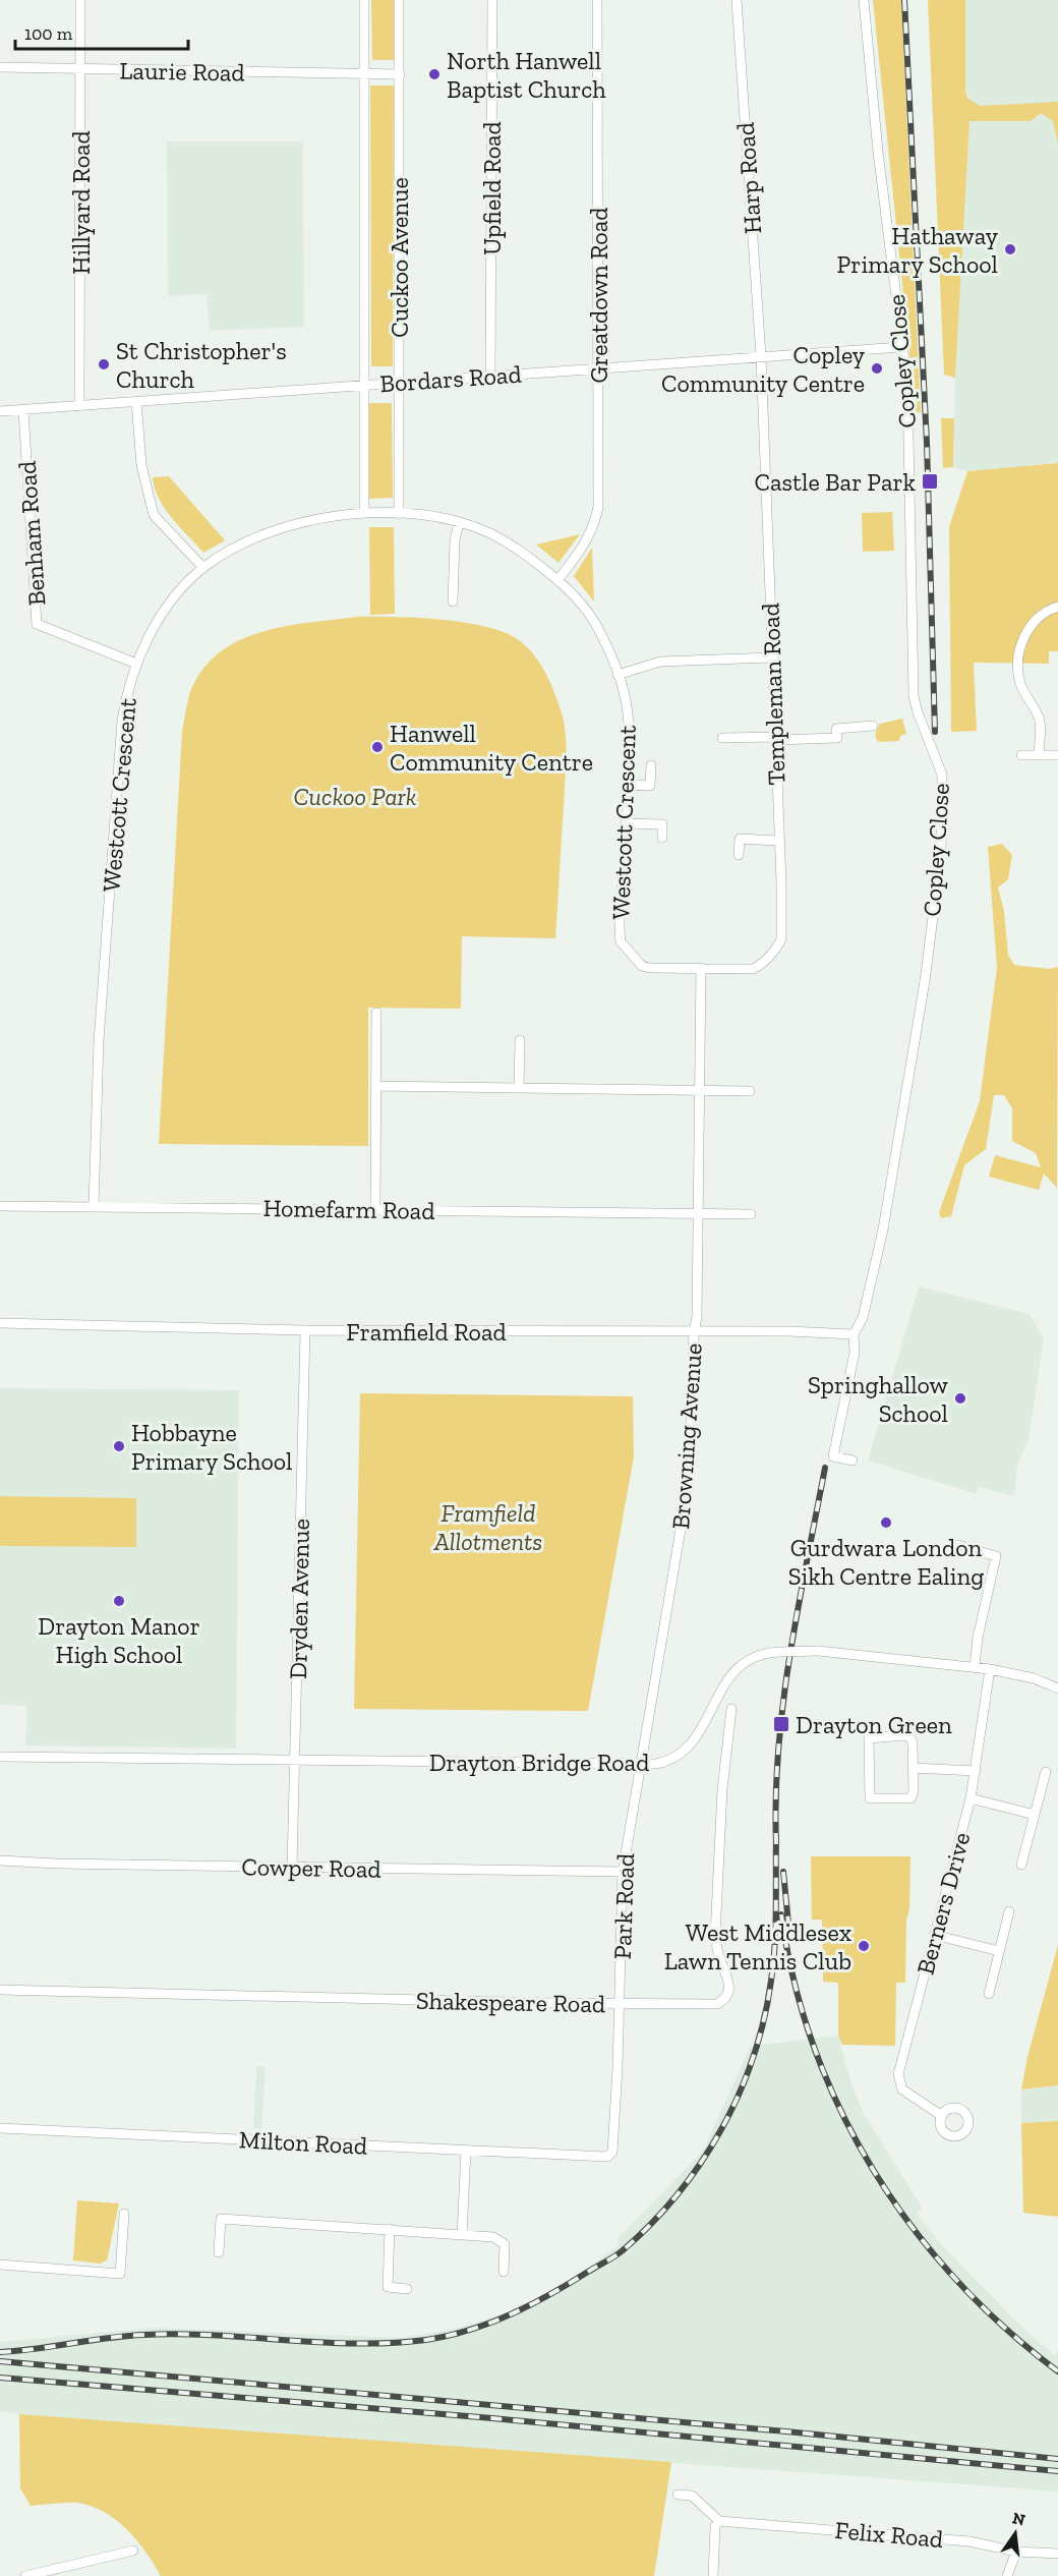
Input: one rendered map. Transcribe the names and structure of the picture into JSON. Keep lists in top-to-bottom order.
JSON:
{
  "streets": {
    "street": [
      "Laurie Road",
      "Harp Road",
      "Upfield Road",
      "Hillyard Road",
      "Cuckoo Avenue",
      "Greatdown Road",
      "Copley Close",
      "Bordars Road",
      "Benham Road",
      "Templeman Road",
      "Westcott Crescent",
      "Homefarm Road",
      "Framfield Road",
      "Browning Avenue",
      "Dryden Avenue",
      "Drayton Bridge Road",
      "Cowper Road",
      "Berners Drive",
      "Park Road",
      "Shakespeare Road",
      "Milton Road",
      "Felix Road"
    ]
  },
  "crossings": [
    ["Laurie Road", "Hillyard Road"],
    ["Laurie Road", "Cuckoo Avenue"],
    ["Harp Road", "Bordars Road"],
    ["Harp Road", "Templeman Road"],
    ["Upfield Road", "Bordars Road"],
    ["Hillyard Road", "Bordars Road"],
    ["Cuckoo Avenue", "Bordars Road"],
    ["Cuckoo Avenue", "Westcott Crescent"],
    ["Greatdown Road", "Bordars Road"],
    ["Greatdown Road", "Westcott Crescent"],
    ["Copley Close", "Bordars Road"],
    ["Copley Close", "Framfield Road"],
    ["Bordars Road", "Benham Road"],
    ["Bordars Road", "Templeman Road"],
    ["Benham Road", "Westcott Crescent"],
    ["Templeman Road", "Westcott Crescent"],
    ["Templeman Road", "Browning Avenue"],
    ["Westcott Crescent", "Homefarm Road"],
    ["Westcott Crescent", "Browning Avenue"],
    ["Homefarm Road", "Browning Avenue"],
    ["Framfield Road", "Browning Avenue"],
    ["Framfield Road", "Dryden Avenue"],
    ["Browning Avenue", "Drayton Bridge Road"],
    ["Browning Avenue", "Park Road"],
    ["Dryden Avenue", "Drayton Bridge Road"],
    ["Dryden Avenue", "Cowper Road"],
    ["Drayton Bridge Road", "Berners Drive"],
    ["Drayton Bridge Road", "Park Road"],
    ["Cowper Road", "Park Road"],
    ["Park Road", "Shakespeare Road"],
    ["Park Road", "Milton Road"]
  ],
  "parks": ["Cuckoo Park", "Framfield Allotments"],
  "places": {
    "other": [
      "North Hanwell Baptist Church",
      "Hathaway Primary School",
      "St Christopher's Church",
      "Copley Community Centre",
      "Hanwell Community Centre",
      "Springhallow School",
      "Hobbayne Primary School",
      "Gurdwara London Sikh Centre Ealing",
      "Drayton Manor High School",
      "West Middlesex Lawn Tennis Club"
    ],
    "transit": ["Castle Bar Park", "Drayton Green"]
  },
  "scale_bar": "100 m",
  "north": "top"
}
